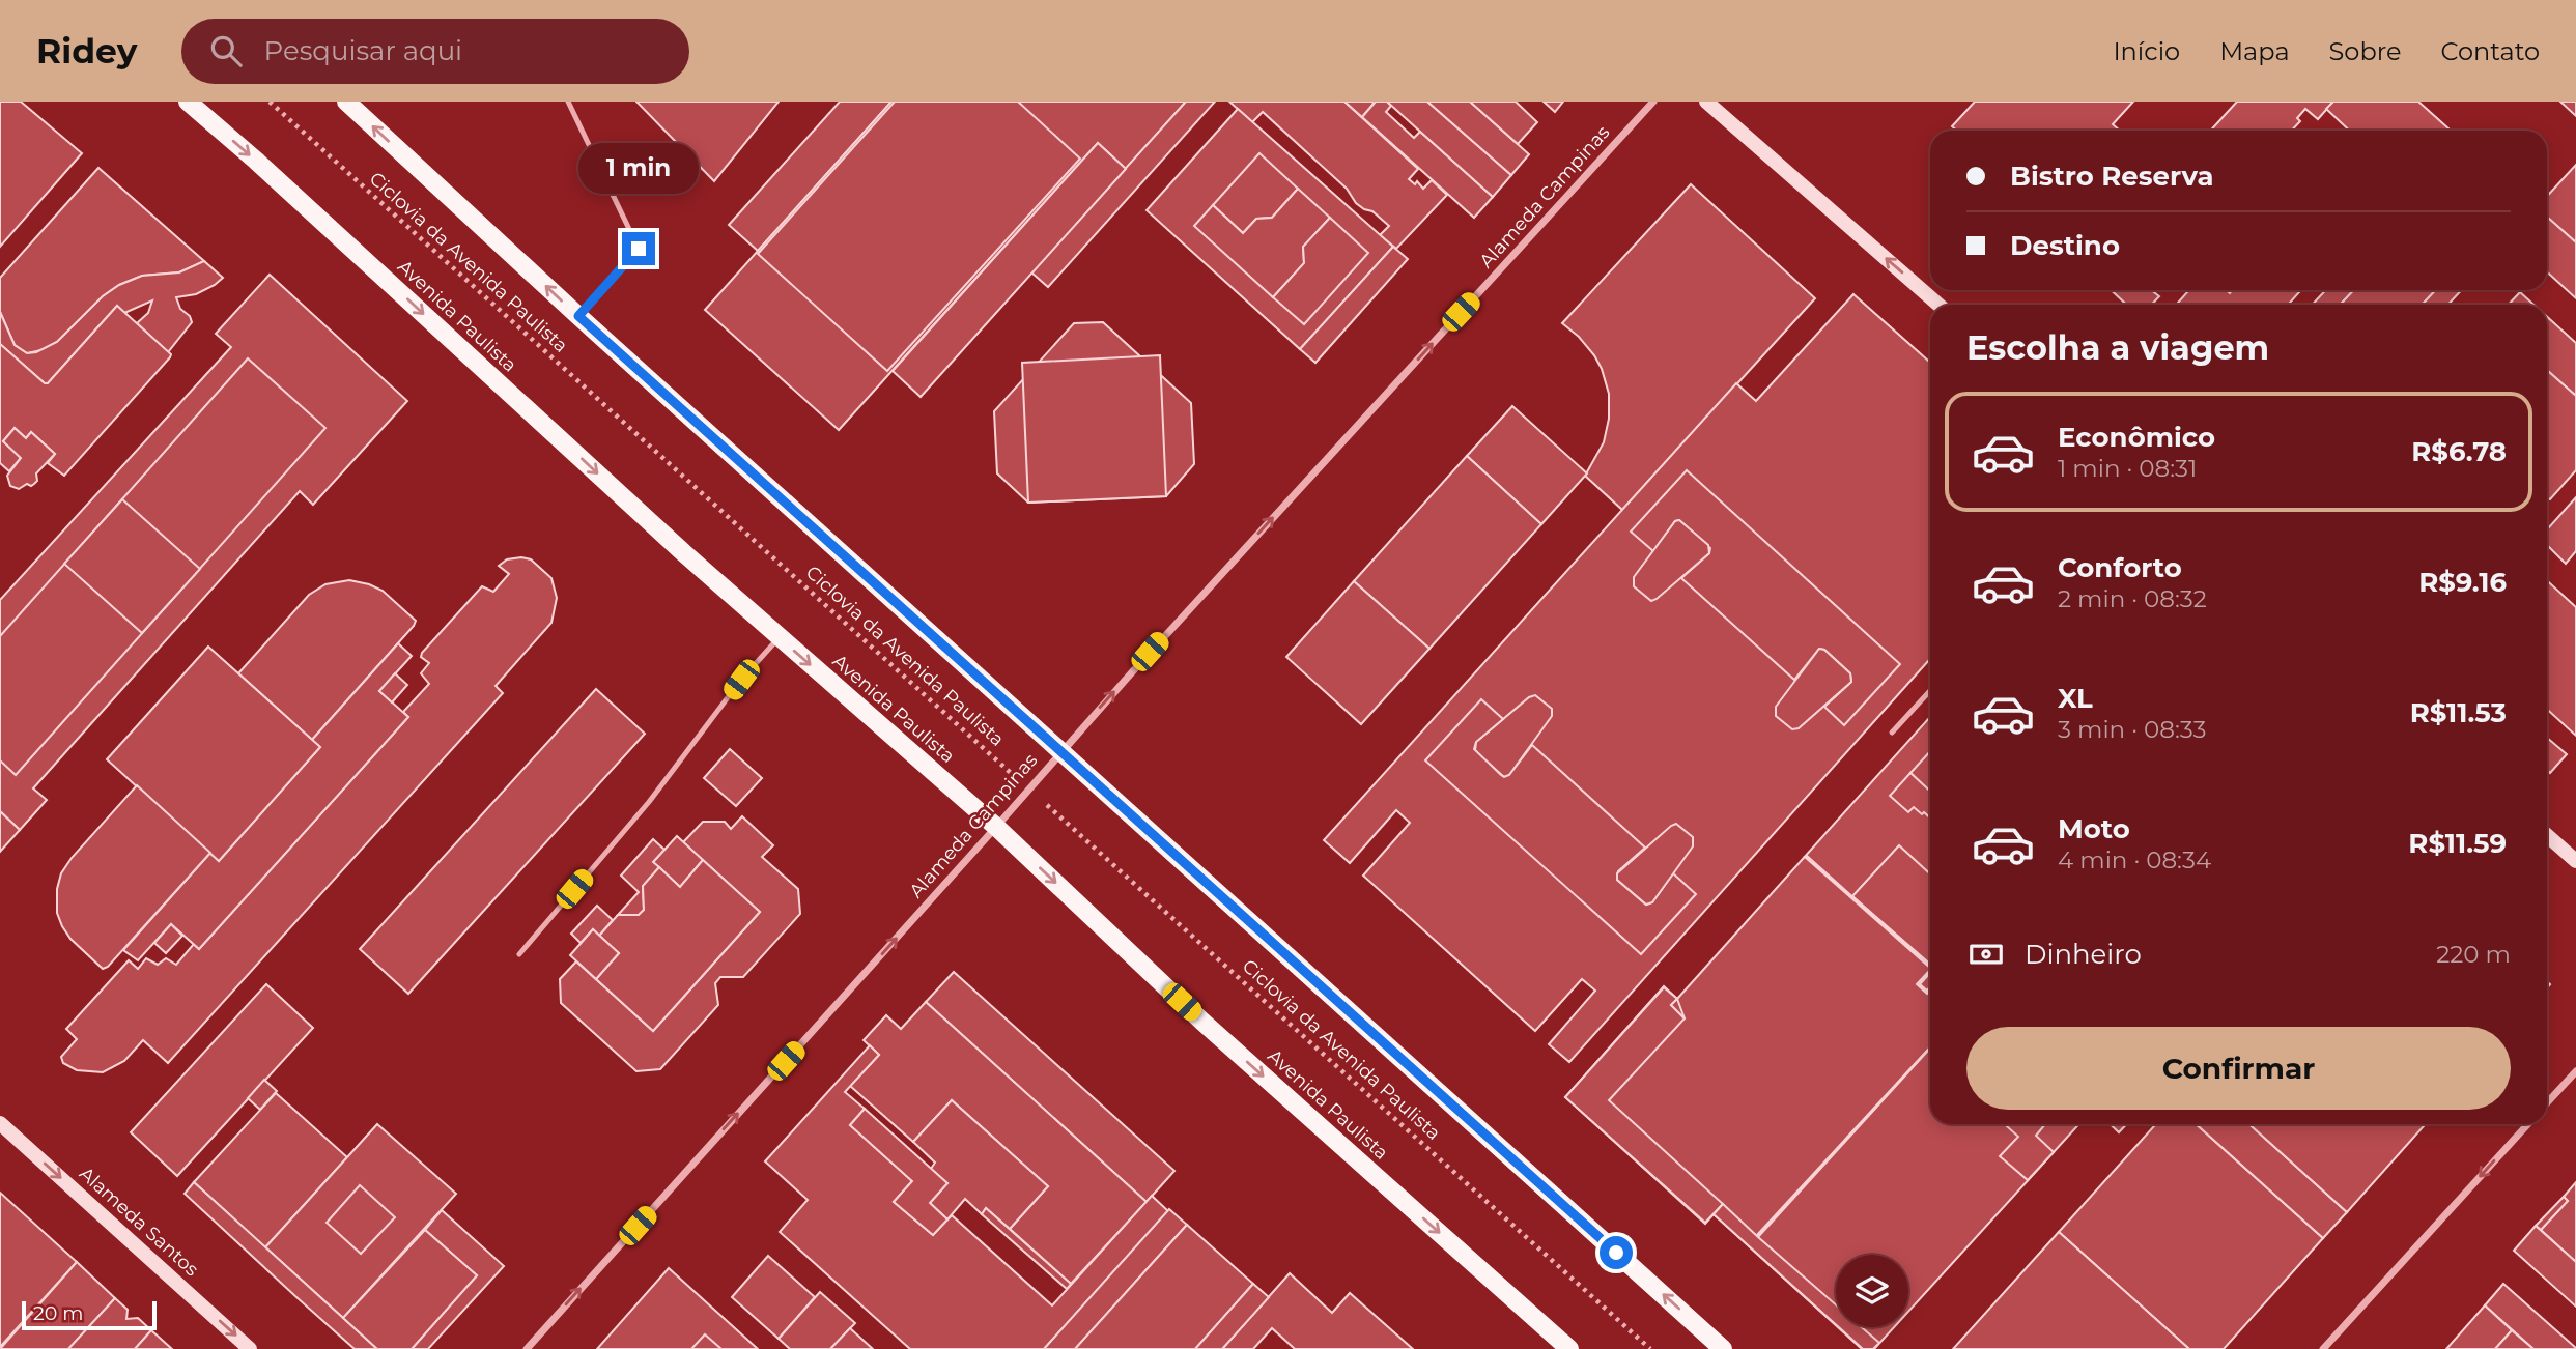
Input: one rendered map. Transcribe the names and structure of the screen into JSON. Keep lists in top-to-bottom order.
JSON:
{
  "streets": {
    "main road": ["Avenida Paulista"],
    "street": ["Alameda Campinas", "Alameda Santos"],
    "path": ["Ciclovia da Avenida Paulista"]
  },
  "crossings": [
    ["Alameda Campinas", "Ciclovia da Avenida Paulista"],
    ["Alameda Campinas", "Avenida Paulista"]
  ],
  "one_way": ["Alameda Campinas", "Alameda Santos"],
  "scale_bar": "20 m",
  "page": {
    "header": "Ridey",
    "search": "Pesquisar aqui",
    "nav": [
      "Início",
      "Mapa",
      "Sobre",
      "Contato"
    ],
    "banner": ["Bistro Reserva", "Destino"],
    "bubble": "1 min",
    "heading": "Escolha a viagem",
    "list": [
      {
        "name": "Econômico",
        "note": "1 min · 08:31",
        "value": "R$6.78"
      },
      {
        "name": "Conforto",
        "note": "2 min · 08:32",
        "value": "R$9.16"
      },
      {
        "name": "XL",
        "note": "3 min · 08:33",
        "value": "R$11.53"
      },
      {
        "name": "Moto",
        "note": "4 min · 08:34",
        "value": "R$11.59"
      }
    ],
    "pay": ["Dinheiro", "220 m"],
    "buttons": "Confirmar",
    "scale": "20 m"
  }
}
